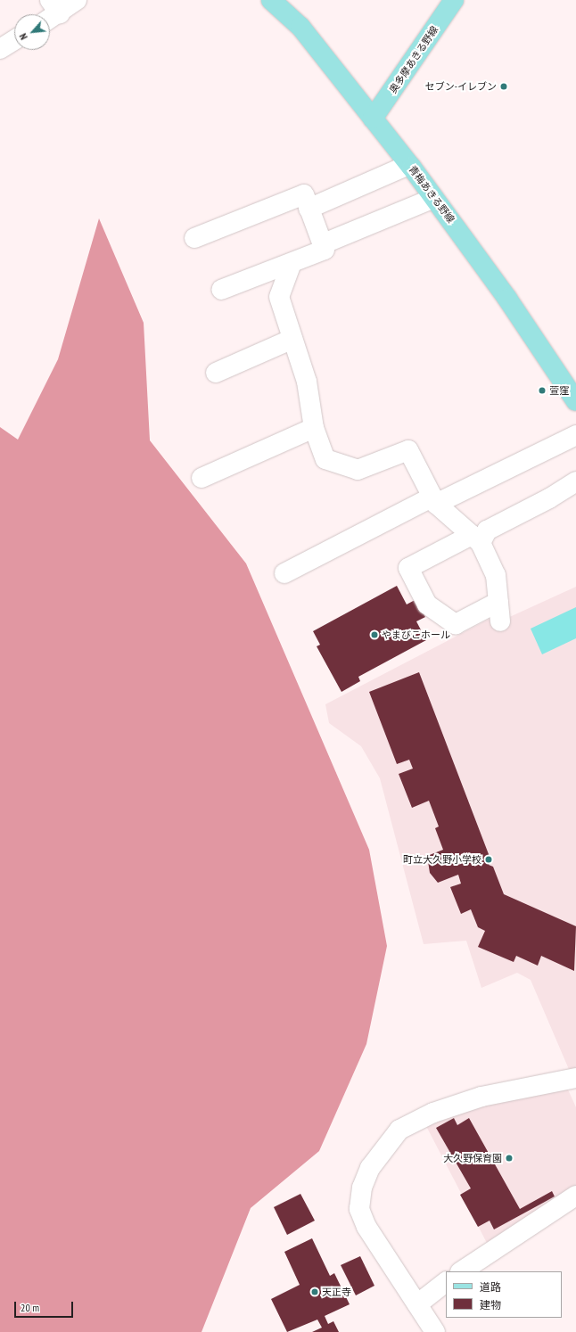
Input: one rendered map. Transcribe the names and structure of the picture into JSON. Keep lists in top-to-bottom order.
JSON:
{
  "streets": {
    "main road": ["奥多摩あきる野線", "青梅あきる野線"]
  },
  "crossings": [
    ["奥多摩あきる野線", "青梅あきる野線"]
  ],
  "places": [
    "セブン-イレブン",
    "萱窪",
    "やまびこホール",
    "町立大久野小学校",
    "大久野保育園",
    "天正寺"
  ],
  "legend": ["道路", "建物"],
  "scale_bar": "20 m",
  "north": "bottom left"
}
